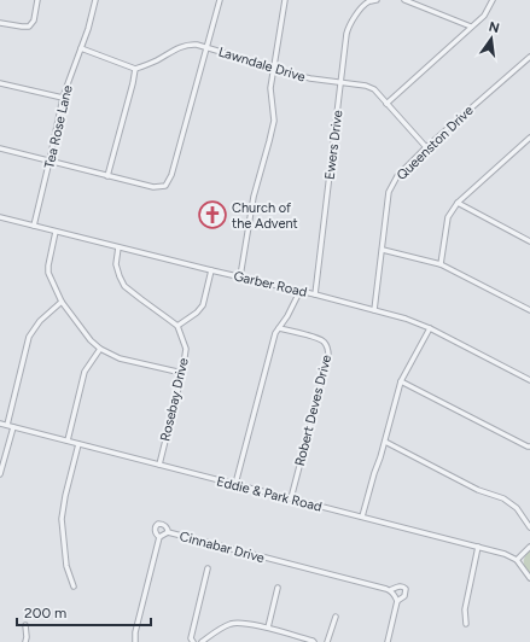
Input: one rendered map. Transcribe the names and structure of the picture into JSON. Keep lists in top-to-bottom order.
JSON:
{
  "streets": {
    "street": [
      "Lawndale Drive",
      "Tea Rose Lane",
      "Queenston Drive",
      "Ewers Drive",
      "Garber Road",
      "Rosebay Drive",
      "Robert Deves Drive",
      "Eddie & Park Road",
      "Cinnabar Drive"
    ]
  },
  "crossings": [
    ["Lawndale Drive", "Queenston Drive"],
    ["Lawndale Drive", "Ewers Drive"],
    ["Tea Rose Lane", "Garber Road"],
    ["Queenston Drive", "Garber Road"],
    ["Ewers Drive", "Garber Road"],
    ["Rosebay Drive", "Eddie & Park Road"],
    ["Robert Deves Drive", "Eddie & Park Road"]
  ],
  "places": {
    "church": ["Church of the Advent"]
  },
  "scale_bar": "200 m",
  "north": "top"
}
